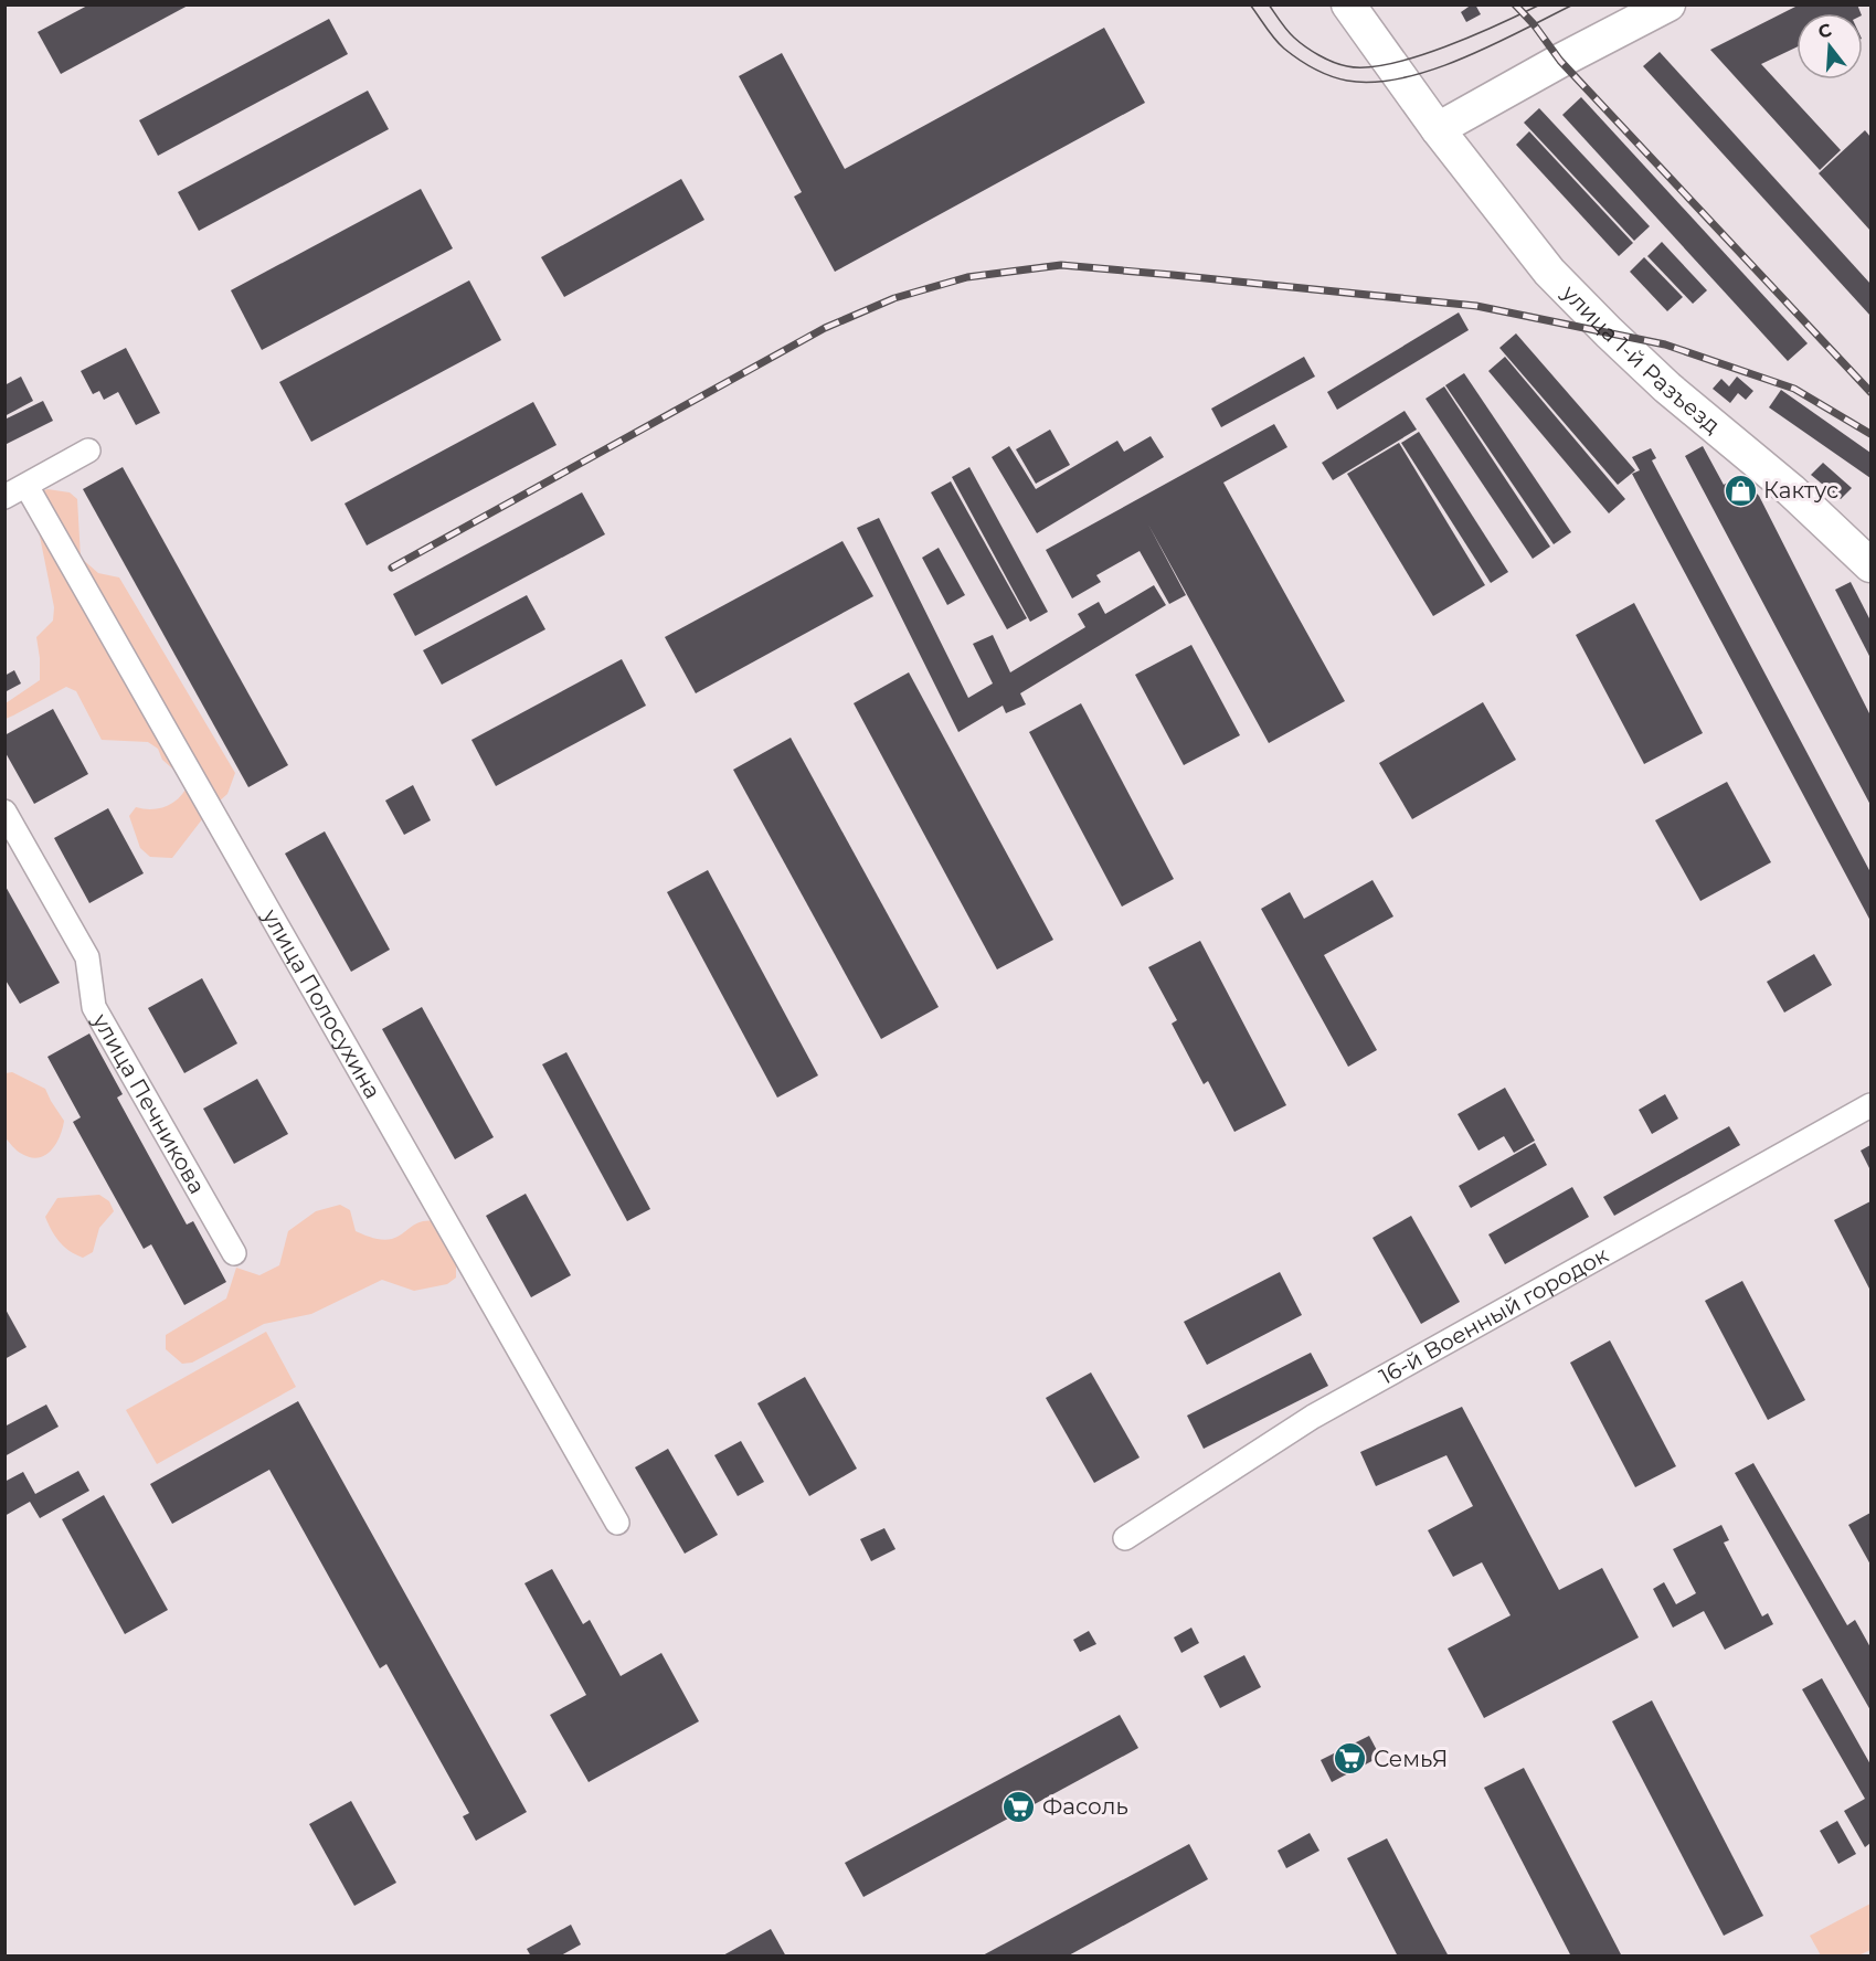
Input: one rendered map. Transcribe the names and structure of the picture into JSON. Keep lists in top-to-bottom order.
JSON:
{
  "streets": {
    "main road": ["улица 1-й Разъезд"],
    "street": ["улица Полосухина", "улица Печникова", "16-й Военный городок"]
  },
  "places": {
    "shop": ["Кактус"],
    "supermarket": ["СемьЯ", "Фасоль"]
  },
  "north": "top"
}
